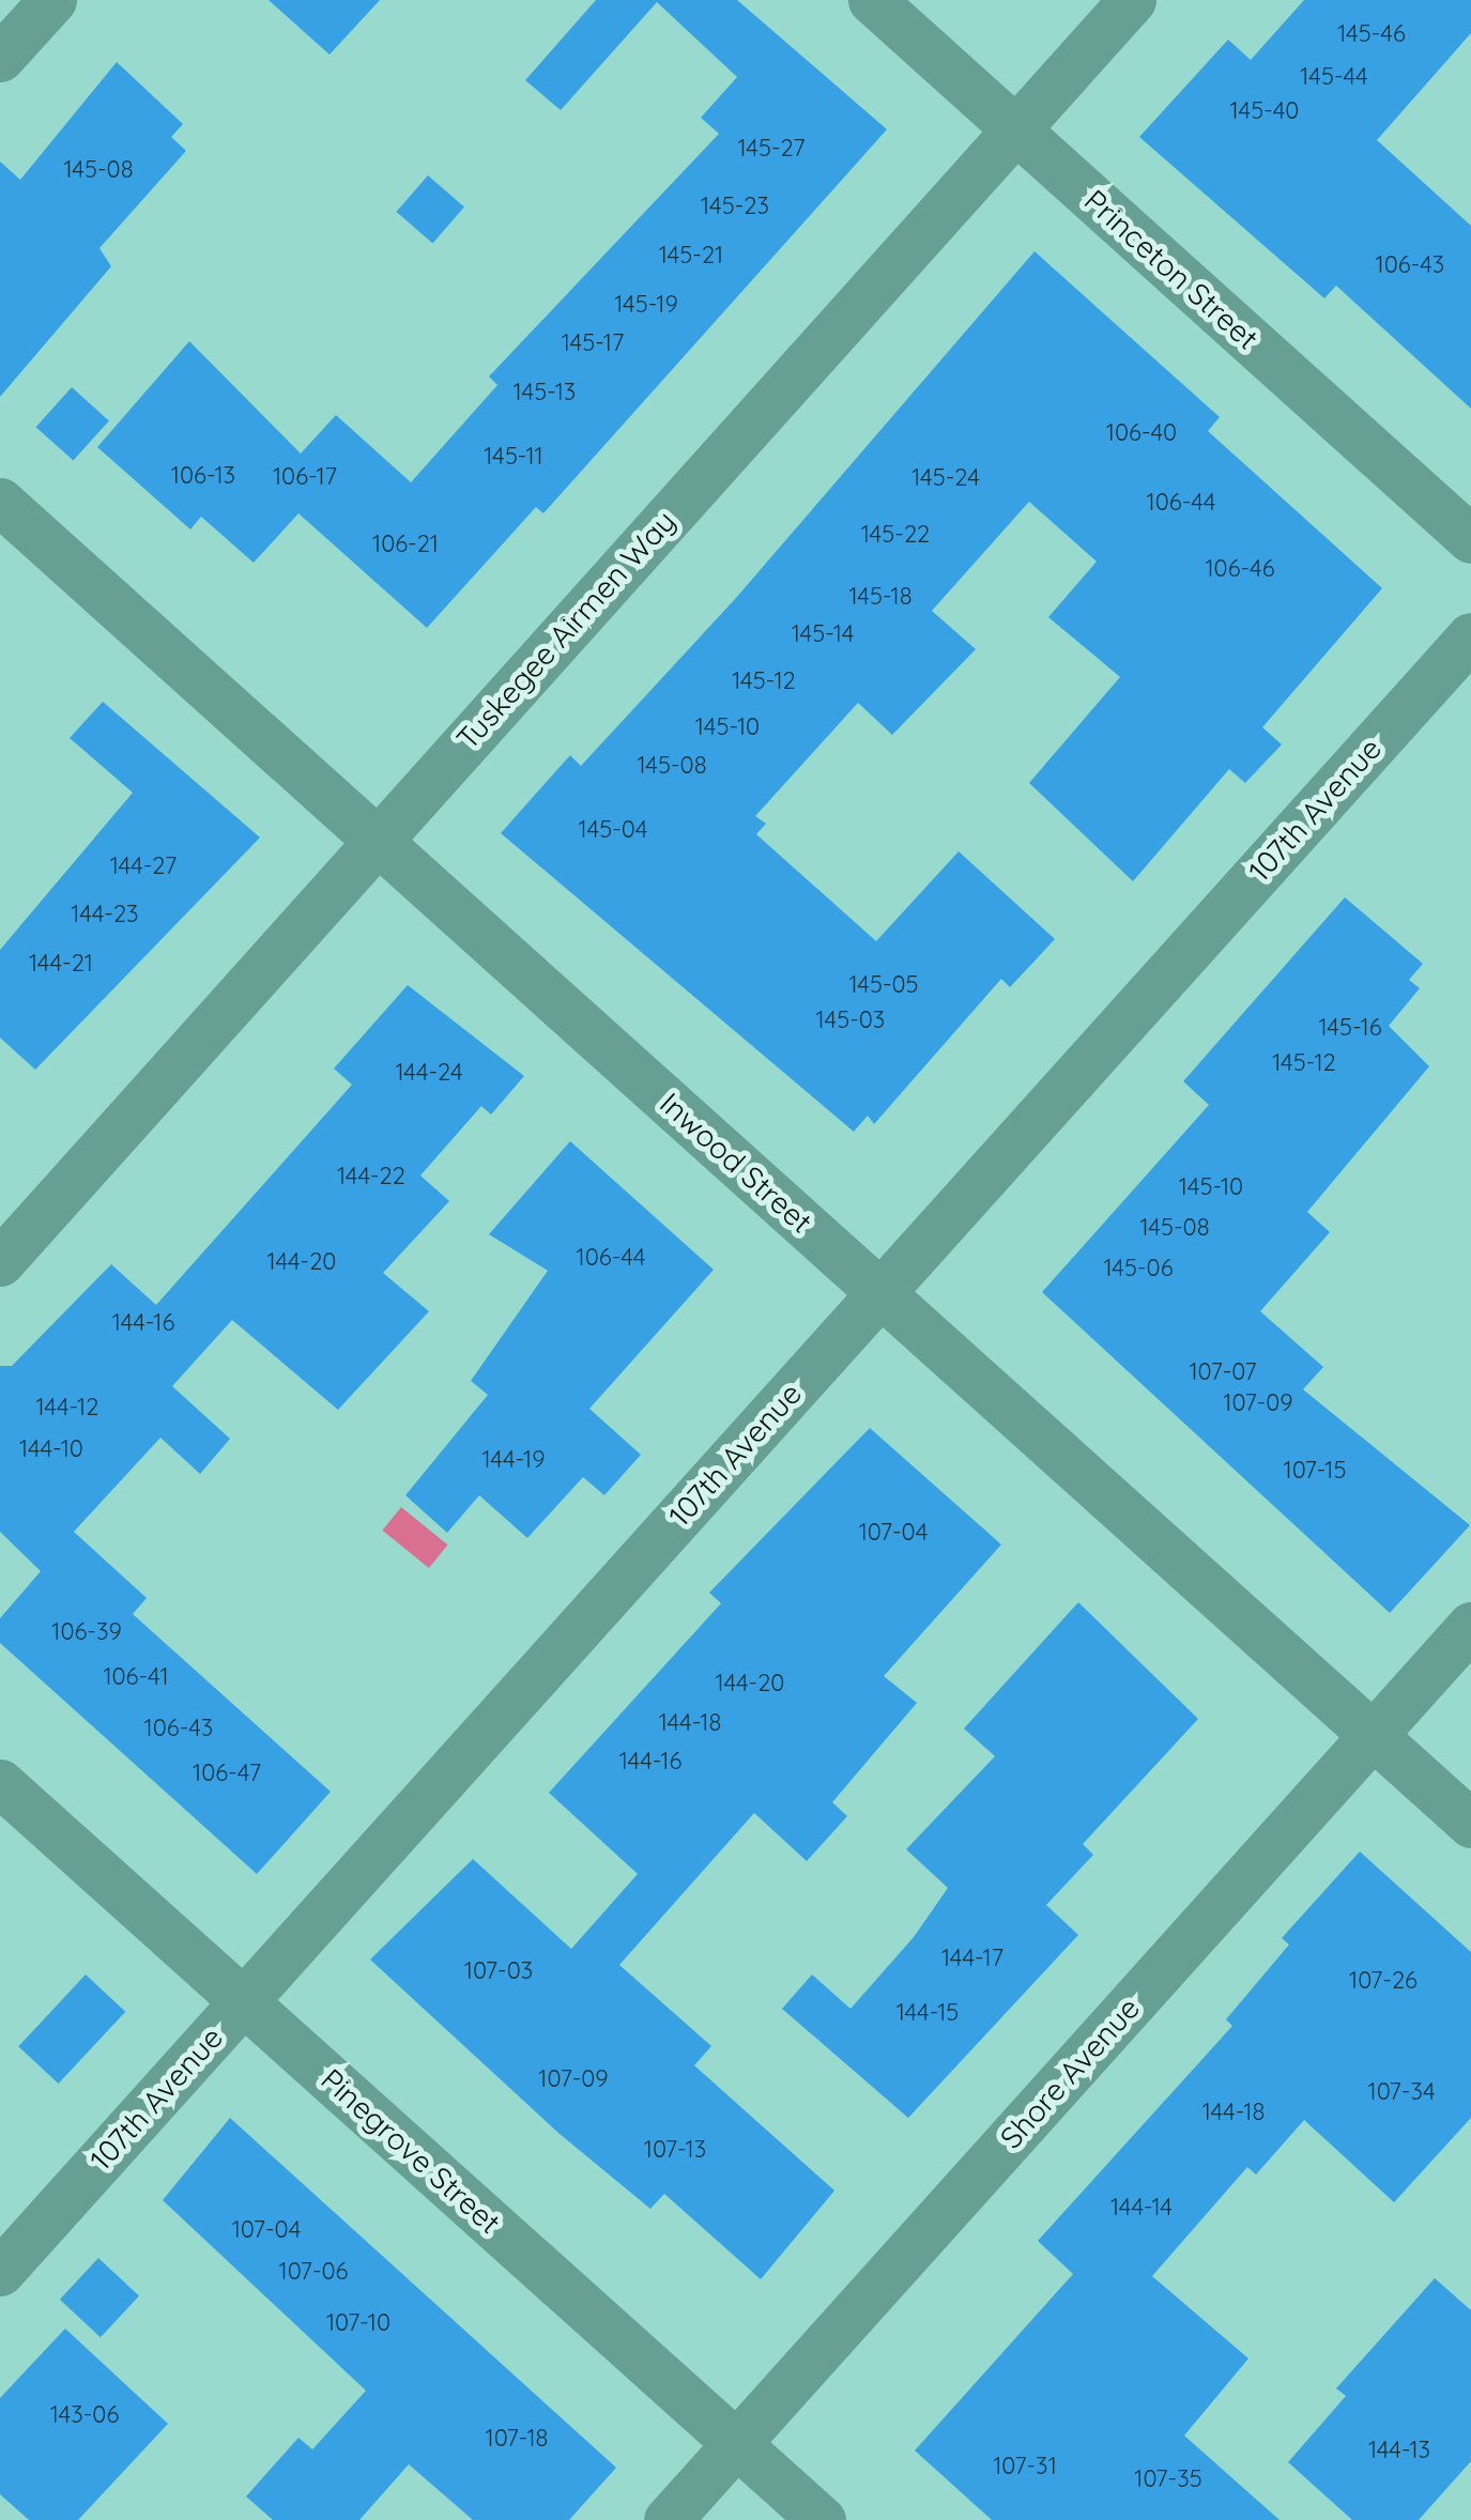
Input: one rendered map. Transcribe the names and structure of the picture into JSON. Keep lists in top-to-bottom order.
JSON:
{
  "streets": {
    "street": [
      "Princeton Street",
      "Tuskegee Airmen Way",
      "107th Avenue",
      "Inwood Street",
      "Shore Avenue",
      "Pinegrove Street"
    ]
  },
  "crossings": [
    ["Princeton Street", "Tuskegee Airmen Way"],
    ["Tuskegee Airmen Way", "Inwood Street"],
    ["107th Avenue", "Inwood Street"],
    ["107th Avenue", "Pinegrove Street"],
    ["Inwood Street", "Shore Avenue"],
    ["Shore Avenue", "Pinegrove Street"]
  ],
  "house_numbers": [
    "145-46",
    "145-44",
    "145-40",
    "145-27",
    "145-08",
    "145-23",
    "145-21",
    "106-43",
    "145-19",
    "145-17",
    "145-13",
    "106-40",
    "145-11",
    "106-13",
    "106-17",
    "145-24",
    "106-44",
    "145-22",
    "106-21",
    "106-46",
    "145-18",
    "145-14",
    "145-12",
    "145-10",
    "145-08",
    "145-04",
    "144-27",
    "144-23",
    "144-21",
    "145-05",
    "145-03",
    "145-16",
    "145-12",
    "144-24",
    "144-22",
    "145-10",
    "145-08",
    "106-44",
    "144-20",
    "145-06",
    "144-16",
    "107-07",
    "107-09",
    "144-12",
    "144-10",
    "144-19",
    "107-15",
    "107-04",
    "106-39",
    "106-41",
    "144-20",
    "144-18",
    "106-43",
    "144-16",
    "106-47",
    "144-17",
    "107-03",
    "107-26",
    "144-15",
    "107-09",
    "107-34",
    "144-18",
    "107-13",
    "144-14",
    "107-04",
    "107-06",
    "107-10",
    "143-06",
    "107-18",
    "144-13",
    "107-31",
    "107-35"
  ]
}
